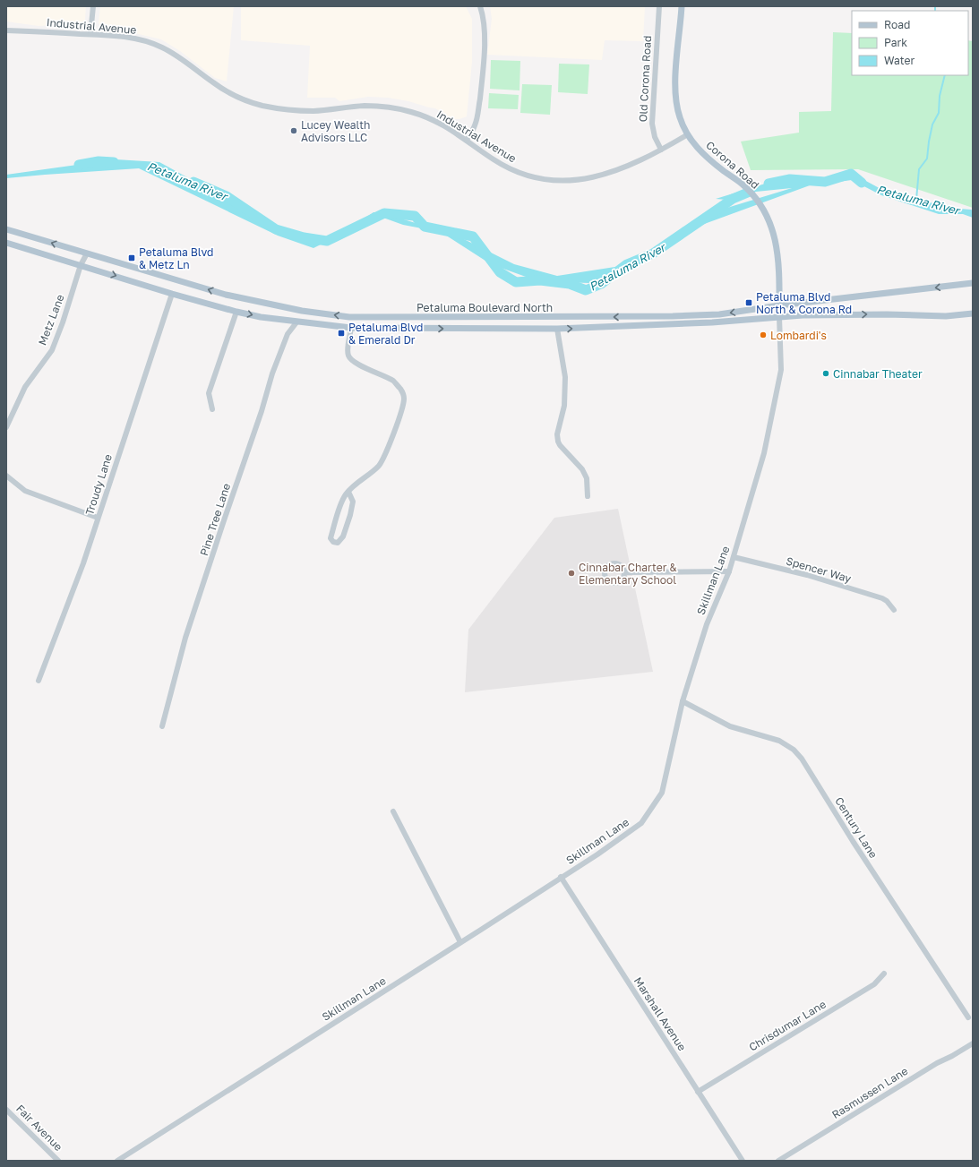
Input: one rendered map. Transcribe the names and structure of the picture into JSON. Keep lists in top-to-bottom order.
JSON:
{
  "streets": {
    "main road": ["Corona Road", "Petaluma Boulevard North"],
    "street": [
      "Industrial Avenue",
      "Old Corona Road",
      "Metz Lane",
      "Troudy Lane",
      "Pine Tree Lane",
      "Spencer Way",
      "Skillman Lane",
      "Century Lane",
      "Marshall Avenue",
      "Chrisdumar Lane",
      "Rasmussen Lane",
      "Fair Avenue"
    ]
  },
  "crossings": [
    ["Industrial Avenue", "Old Corona Road"],
    ["Industrial Avenue", "Corona Road"],
    ["Corona Road", "Petaluma Boulevard North"],
    ["Corona Road", "Skillman Lane"],
    ["Petaluma Boulevard North", "Metz Lane"],
    ["Petaluma Boulevard North", "Troudy Lane"],
    ["Petaluma Boulevard North", "Pine Tree Lane"],
    ["Petaluma Boulevard North", "Skillman Lane"],
    ["Spencer Way", "Skillman Lane"],
    ["Skillman Lane", "Century Lane"],
    ["Skillman Lane", "Marshall Avenue"],
    ["Marshall Avenue", "Chrisdumar Lane"]
  ],
  "water": ["Petaluma River"],
  "places": {
    "other": [
      "Lucey Wealth Advisors LLC",
      "Lombardi's",
      "Cinnabar Theater",
      "Cinnabar Charter & Elementary School"
    ],
    "transit": ["Petaluma Blvd & Metz Ln", "Petaluma Blvd North & Corona Rd", "Petaluma Blvd & Emerald Dr"]
  },
  "legend": ["Road", "Park", "Water"]
}
